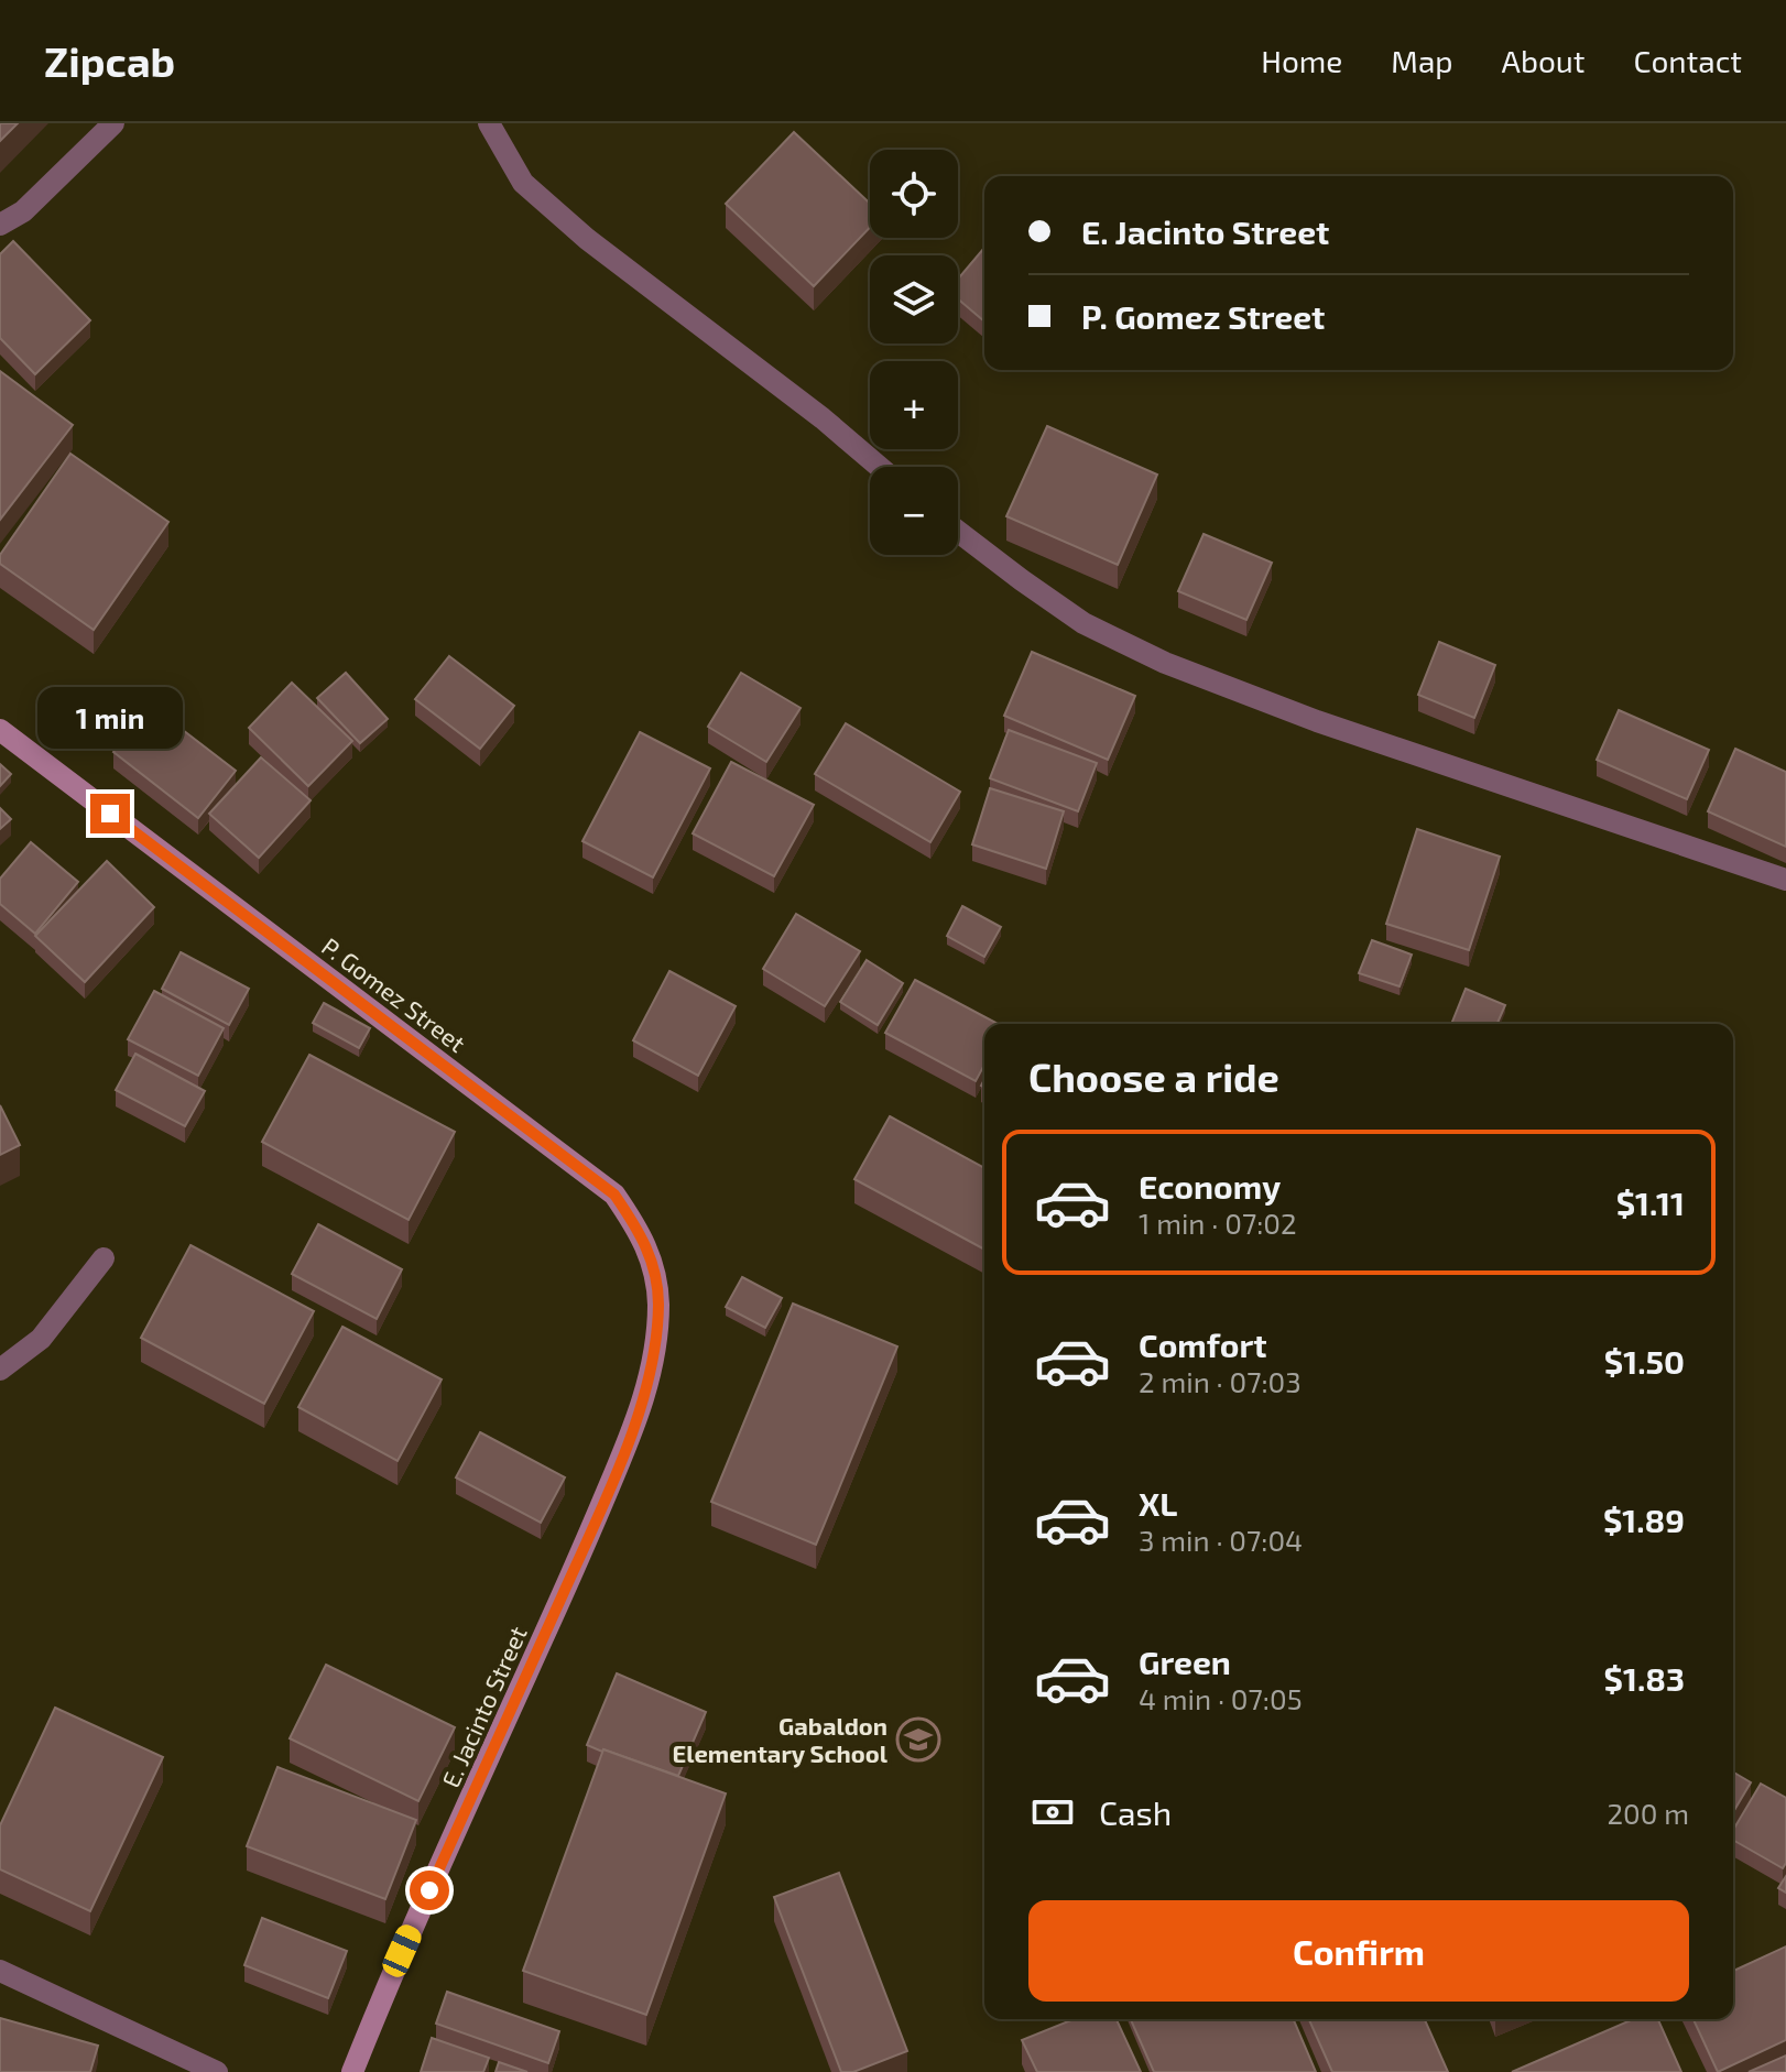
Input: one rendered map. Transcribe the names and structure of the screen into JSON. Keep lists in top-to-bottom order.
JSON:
{
  "streets": {
    "main road": ["P. Gomez Street", "E. Jacinto Street"]
  },
  "crossings": [
    ["P. Gomez Street", "E. Jacinto Street"]
  ],
  "places": {
    "school or university": ["Gabaldon Elementary School"]
  },
  "page": {
    "header": "Zipcab",
    "nav": [
      "Home",
      "Map",
      "About",
      "Contact"
    ],
    "map_buttons": ["+", "−"],
    "banner": ["E. Jacinto Street", "P. Gomez Street"],
    "bubble": "1 min",
    "heading": "Choose a ride",
    "list": [
      {
        "name": "Economy",
        "note": "1 min · 07:02",
        "value": "$1.11"
      },
      {
        "name": "Comfort",
        "note": "2 min · 07:03",
        "value": "$1.50"
      },
      {
        "name": "XL",
        "note": "3 min · 07:04",
        "value": "$1.89"
      },
      {
        "name": "Green",
        "note": "4 min · 07:05",
        "value": "$1.83"
      }
    ],
    "pay": ["Cash", "200 m"],
    "buttons": "Confirm"
  }
}
